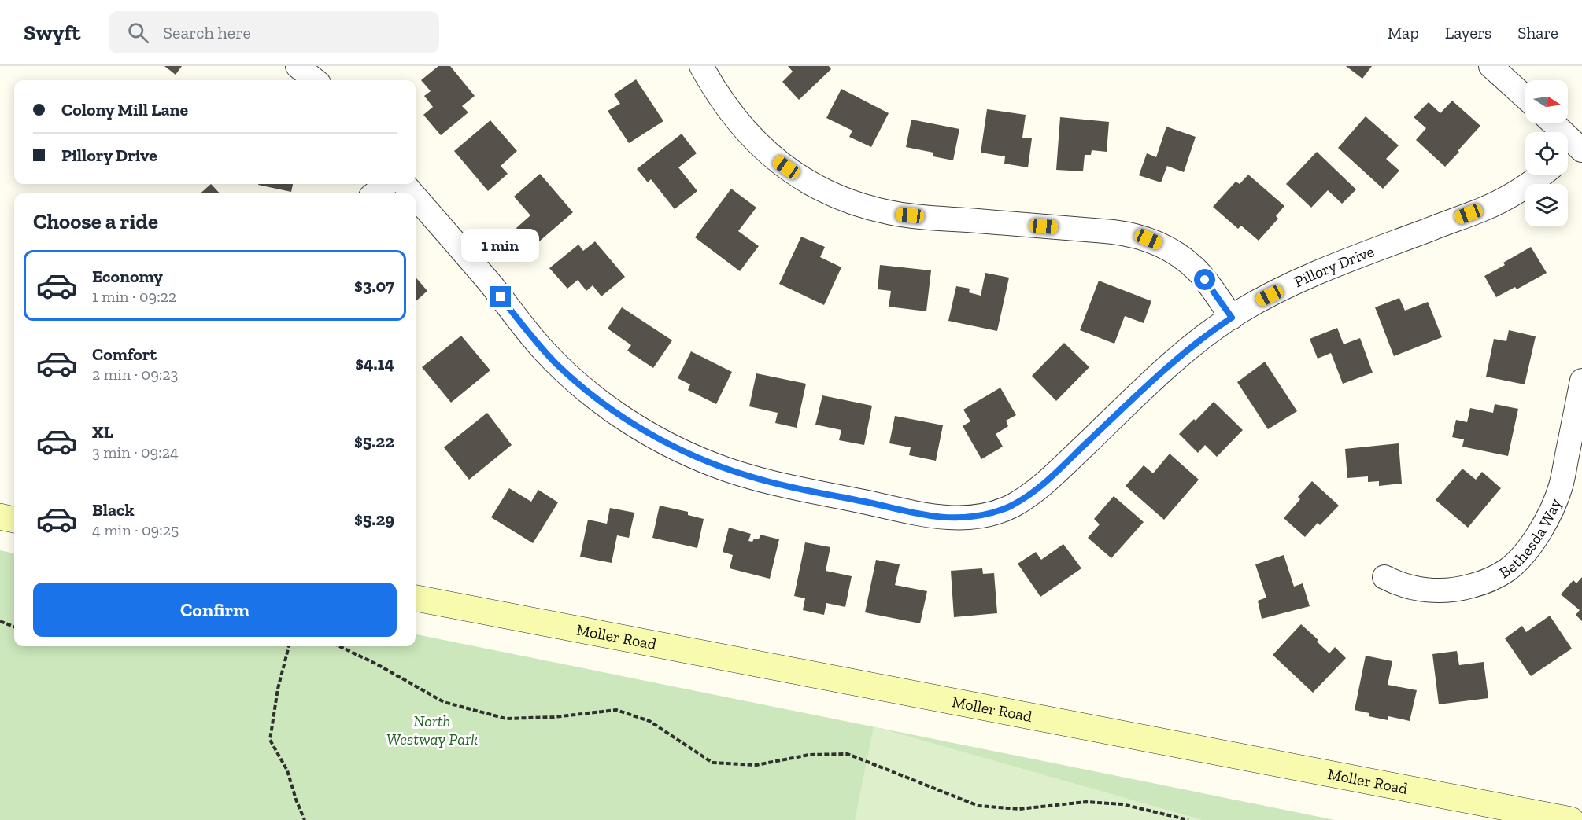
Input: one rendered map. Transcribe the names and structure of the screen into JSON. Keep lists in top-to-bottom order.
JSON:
{
  "streets": {
    "street": ["Pillory Drive", "Bethesda Way", "Moller Road"]
  },
  "parks": ["North Westway Park"],
  "north": "right",
  "page": {
    "header": "Swyft",
    "search": "Search here",
    "nav": ["Map", "Layers", "Share"],
    "banner": ["Colony Mill Lane", "Pillory Drive"],
    "heading": "Choose a ride",
    "bubble": "1 min",
    "list": [
      {
        "name": "Economy",
        "note": "1 min · 09:22",
        "value": "$3.07"
      },
      {
        "name": "Comfort",
        "note": "2 min · 09:23",
        "value": "$4.14"
      },
      {
        "name": "XL",
        "note": "3 min · 09:24",
        "value": "$5.22"
      },
      {
        "name": "Black",
        "note": "4 min · 09:25",
        "value": "$5.29"
      }
    ],
    "buttons": "Confirm"
  }
}
